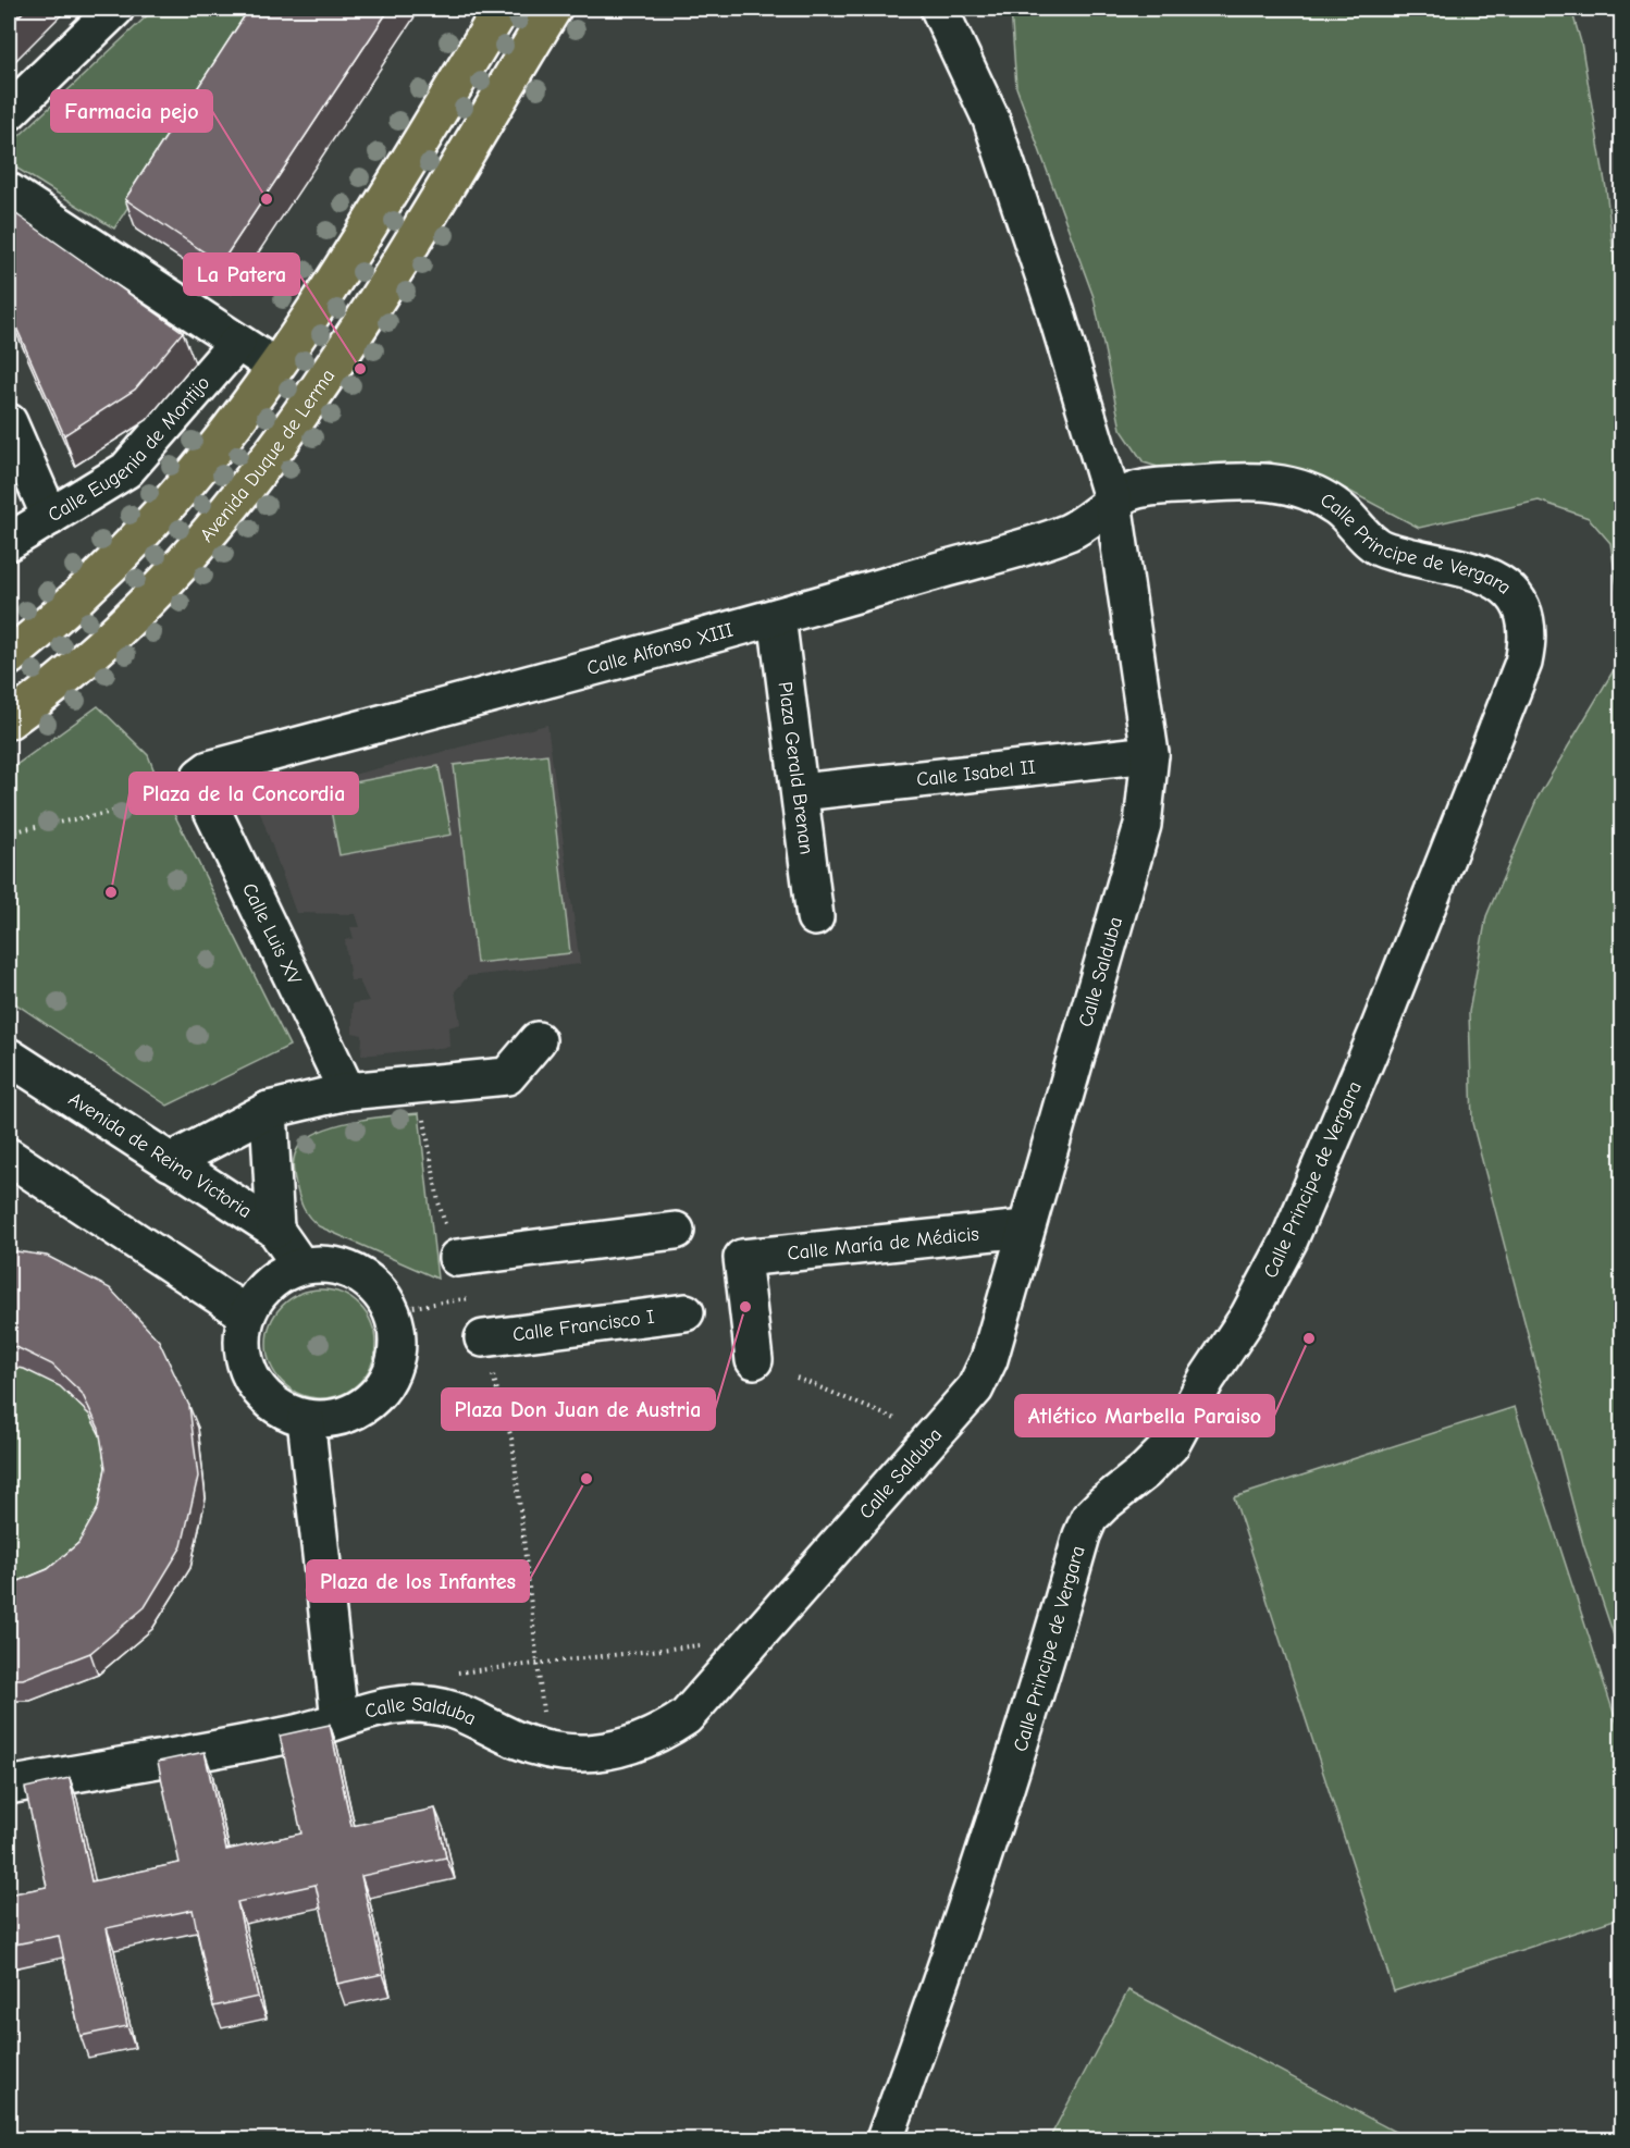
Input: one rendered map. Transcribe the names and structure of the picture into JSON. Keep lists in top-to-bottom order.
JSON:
{
  "streets": {
    "main road": ["Avenida Duque de Lerma"],
    "street": [
      "Calle Eugenia de Montijo",
      "Calle Principe de Vergara",
      "Calle Alfonso XIII",
      "Plaza Gerald Brenan",
      "Calle Isabel II",
      "Calle Luis XV",
      "Calle Salduba",
      "Avenida de Reina Victoria",
      "Calle María de Médicis",
      "Calle Francisco I"
    ]
  },
  "crossings": [
    ["Calle Principe de Vergara", "Calle Alfonso XIII"],
    ["Calle Principe de Vergara", "Calle Salduba"],
    ["Calle Alfonso XIII", "Plaza Gerald Brenan"],
    ["Calle Alfonso XIII", "Calle Luis XV"],
    ["Calle Alfonso XIII", "Calle Salduba"],
    ["Plaza Gerald Brenan", "Calle Isabel II"],
    ["Calle Isabel II", "Calle Salduba"],
    ["Calle Salduba", "Calle María de Médicis"]
  ],
  "places": [
    "Farmacia pejo",
    "La Patera",
    "Plaza de la Concordia",
    "Plaza Don Juan de Austria",
    "Atlético Marbella Paraiso",
    "Plaza de los Infantes"
  ]
}
